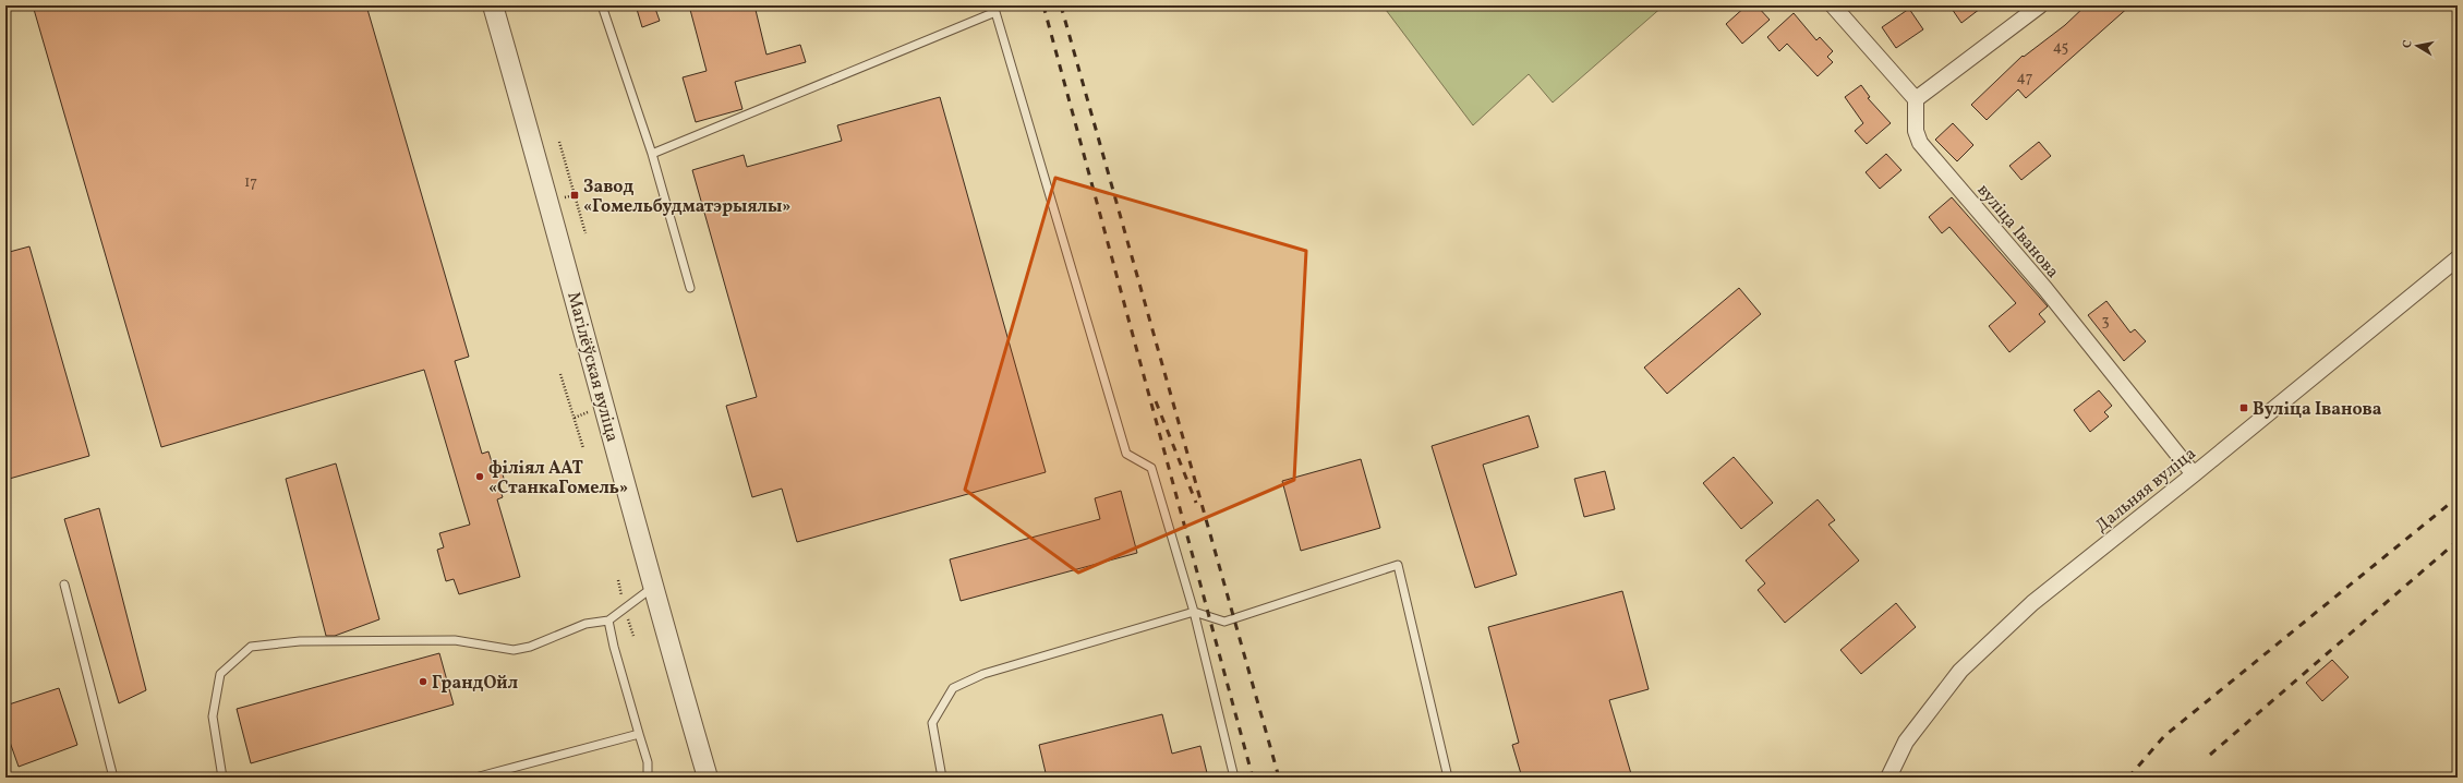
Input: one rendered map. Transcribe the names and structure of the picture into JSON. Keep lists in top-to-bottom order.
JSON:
{
  "streets": {
    "street": ["вуліца Іванова", "Магілёўская вуліца", "Дальняя вуліца"]
  },
  "crossings": [
    ["вуліца Іванова", "Дальняя вуліца"]
  ],
  "places": {
    "transit": ["Завод «Гомельбудматэрыялы»", "Вуліца Іванова"],
    "other": ["філіял ААТ «СтанкаГомель»", "ГрандОйл"]
  },
  "house_numbers": [
    "45",
    "47",
    "17",
    "3"
  ],
  "north": "left"
}
